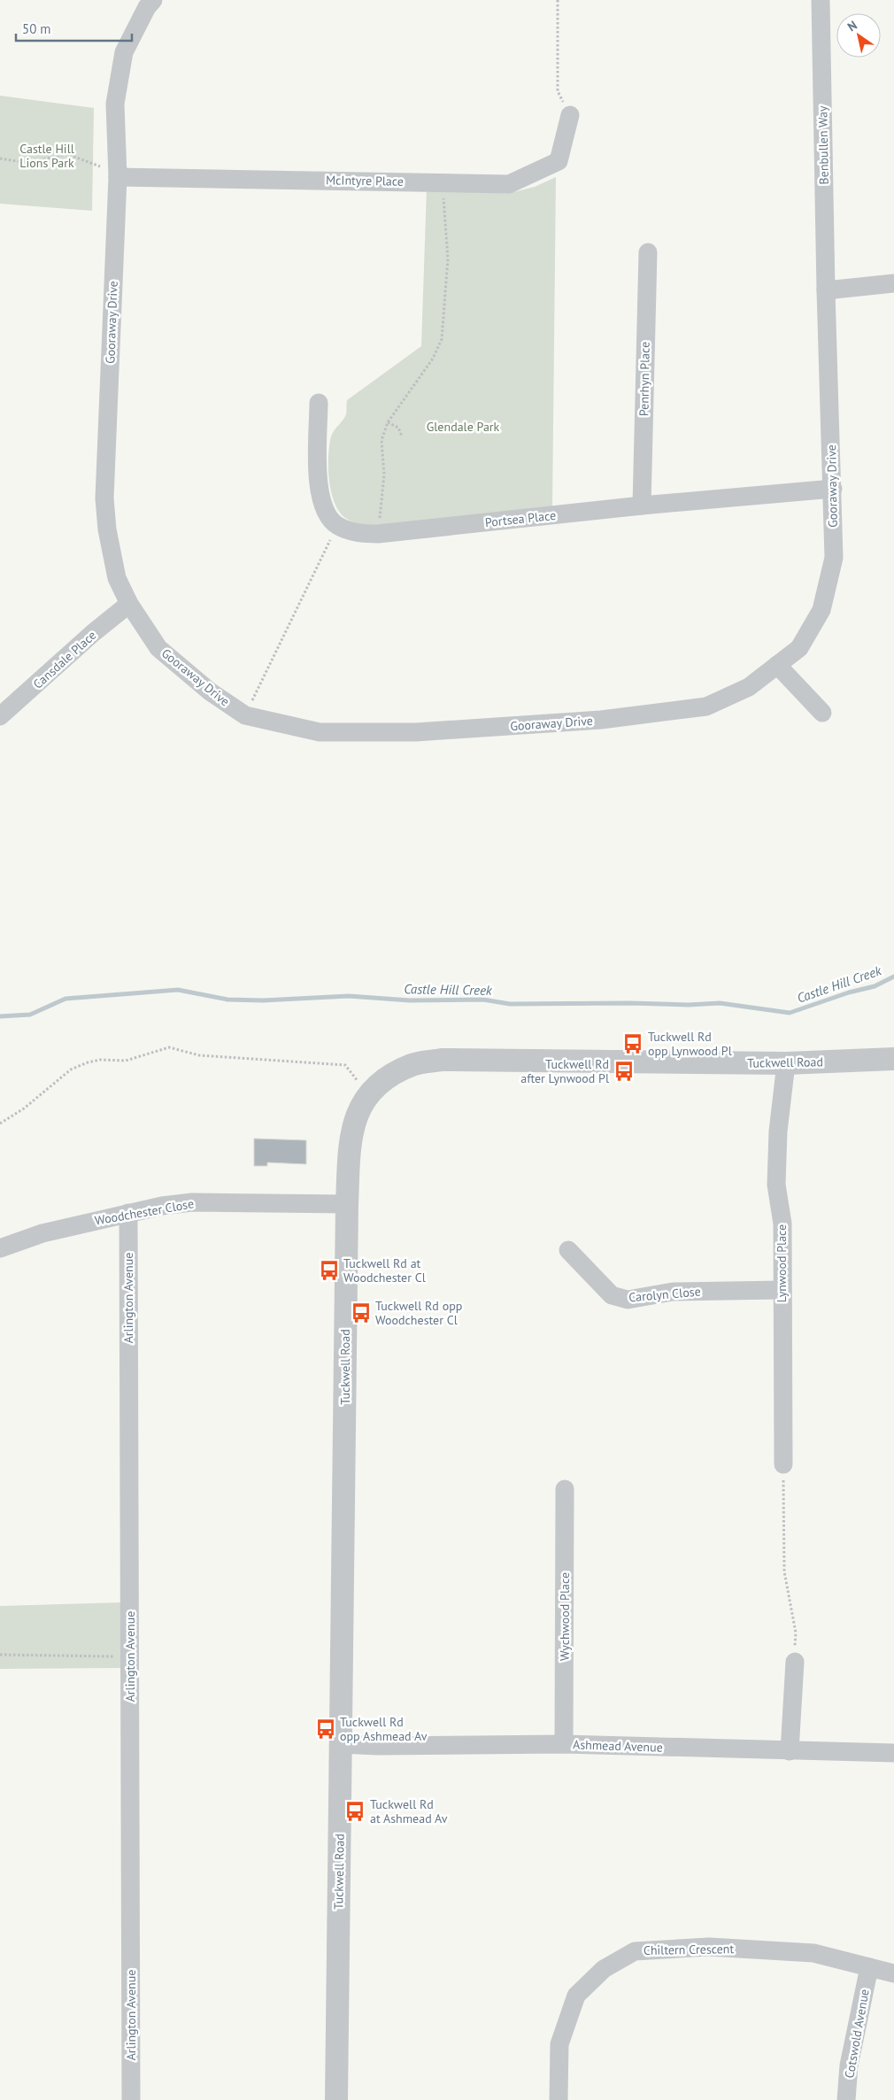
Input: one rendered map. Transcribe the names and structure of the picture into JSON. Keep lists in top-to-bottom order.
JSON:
{
  "streets": {
    "street": [
      "Benbullen Way",
      "McIntyre Place",
      "Gooraway Drive",
      "Penrhyn Place",
      "Portsea Place",
      "Cansdale Place",
      "Tuckwell Road",
      "Woodchester Close",
      "Lynwood Place",
      "Carolyn Close",
      "Arlington Avenue",
      "Wychwood Place",
      "Ashmead Avenue",
      "Chiltern Crescent",
      "Cotswold Avenue"
    ]
  },
  "crossings": [
    ["Benbullen Way", "Gooraway Drive"],
    ["McIntyre Place", "Gooraway Drive"],
    ["Gooraway Drive", "Portsea Place"],
    ["Gooraway Drive", "Cansdale Place"],
    ["Penrhyn Place", "Portsea Place"],
    ["Tuckwell Road", "Woodchester Close"],
    ["Tuckwell Road", "Lynwood Place"],
    ["Tuckwell Road", "Ashmead Avenue"],
    ["Woodchester Close", "Arlington Avenue"],
    ["Lynwood Place", "Carolyn Close"],
    ["Wychwood Place", "Ashmead Avenue"],
    ["Chiltern Crescent", "Cotswold Avenue"]
  ],
  "water": ["Castle Hill Creek"],
  "parks": ["Castle Hill Lions Park", "Glendale Park"],
  "places": {
    "bus stop": [
      "Tuckwell Rd opp Lynwood Pl",
      "Tuckwell Rd after Lynwood Pl",
      "Tuckwell Rd at Woodchester Cl",
      "Tuckwell Rd opp Woodchester Cl",
      "Tuckwell Rd opp Ashmead Av",
      "Tuckwell Rd at Ashmead Av"
    ]
  },
  "scale_bar": "50 m",
  "north": "top left"
}
